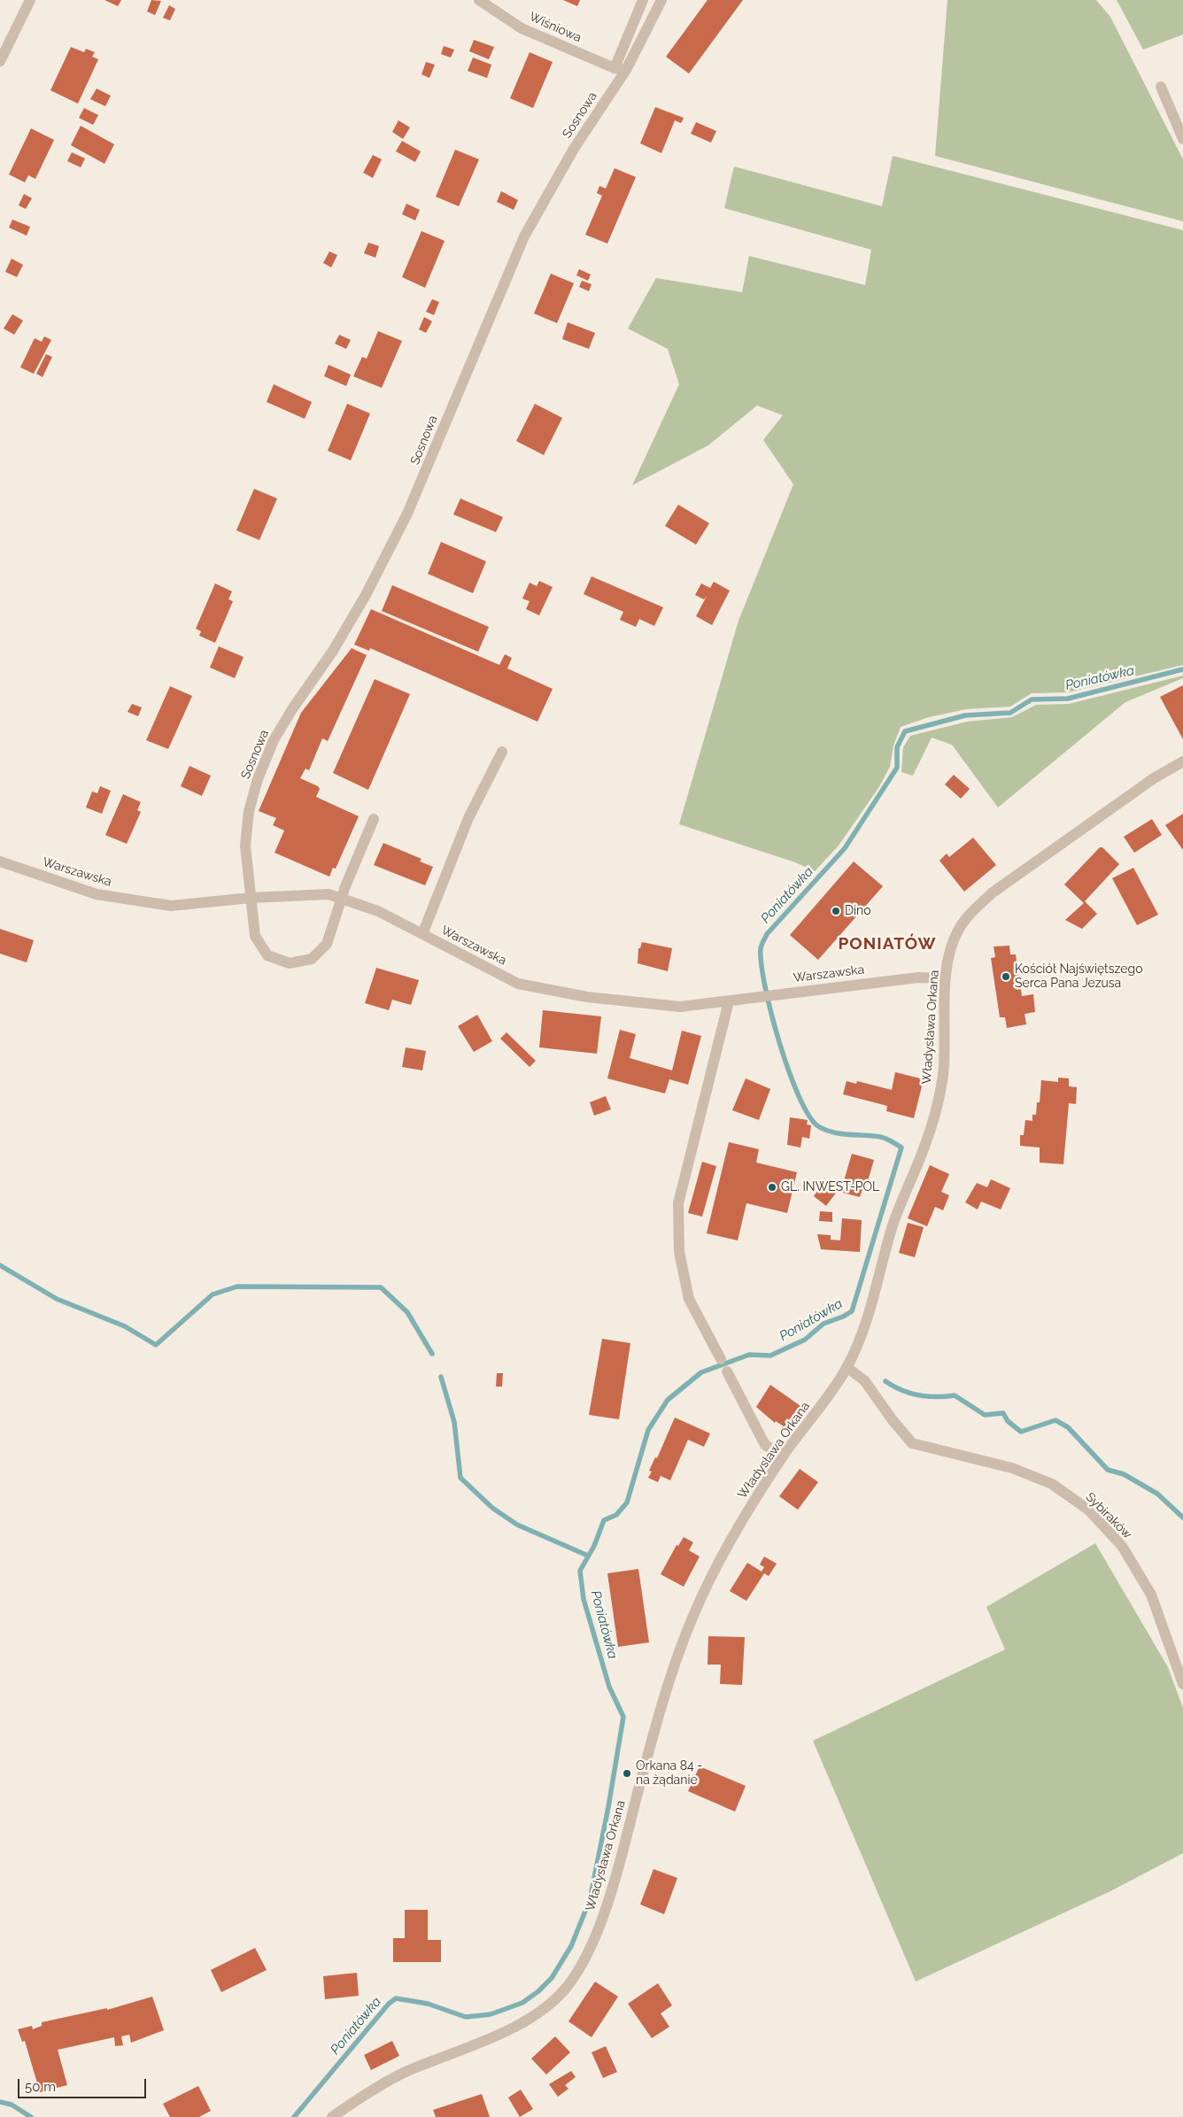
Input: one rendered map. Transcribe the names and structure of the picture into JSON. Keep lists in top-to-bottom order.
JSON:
{
  "streets": {
    "street": [
      "Wiśniowa",
      "Sosnowa",
      "Warszawska",
      "Władysława Orkana",
      "Sybiraków"
    ]
  },
  "crossings": [
    ["Wiśniowa", "Sosnowa"],
    ["Sosnowa", "Warszawska"],
    ["Warszawska", "Władysława Orkana"],
    ["Władysława Orkana", "Sybiraków"]
  ],
  "districts": ["PONIATÓW"],
  "water": ["Poniatówka"],
  "places": [
    "Dino",
    "Kościół Najświętszego Serca Pana Jezusa",
    "GL. INWEST-POL",
    "Orkana 84 - na żądanie"
  ],
  "scale_bar": "50 m"
}
